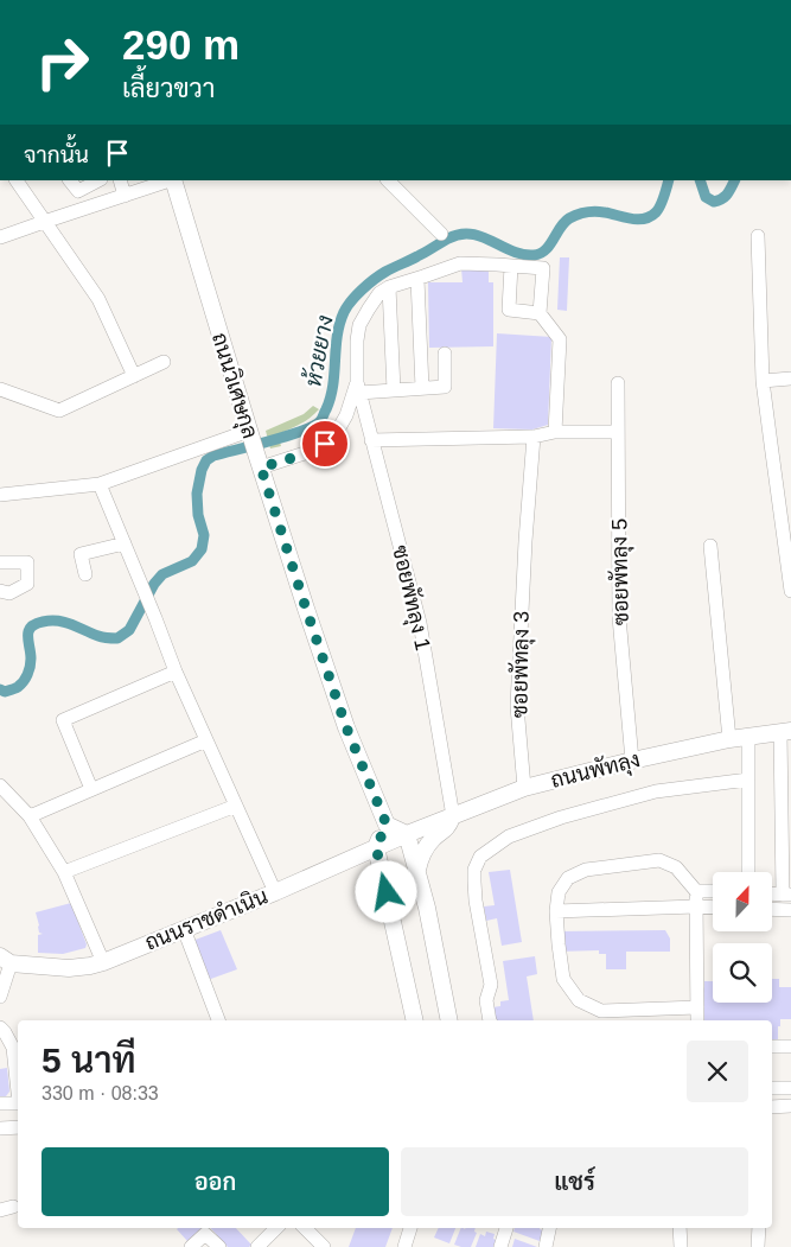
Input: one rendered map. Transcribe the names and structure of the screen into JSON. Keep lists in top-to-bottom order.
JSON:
{
  "streets": {
    "main road": ["ถนนวิเศษกุล", "ถนนพัทลุง", "ถนนราชดำเนิน"],
    "street": ["ซอยพัทลุง 5", "ซอยพัทลุง 1", "ซอยพัทลุง 3"]
  },
  "crossings": [
    ["ซอยพัทลุง 5", "ถนนพัทลุง"],
    ["ซอยพัทลุง 1", "ถนนพัทลุง"],
    ["ซอยพัทลุง 3", "ถนนพัทลุง"],
    ["ถนนพัทลุง", "ถนนราชดำเนิน"]
  ],
  "water": ["ห้วยยาง"],
  "north": "top",
  "page": {
    "turn": ["290 m", "เลี้ยวขวา"],
    "then": "จากนั้น",
    "heading": ["5 นาที", "330 m · 08:33"],
    "buttons": ["ออก", "แชร์"]
  }
}
